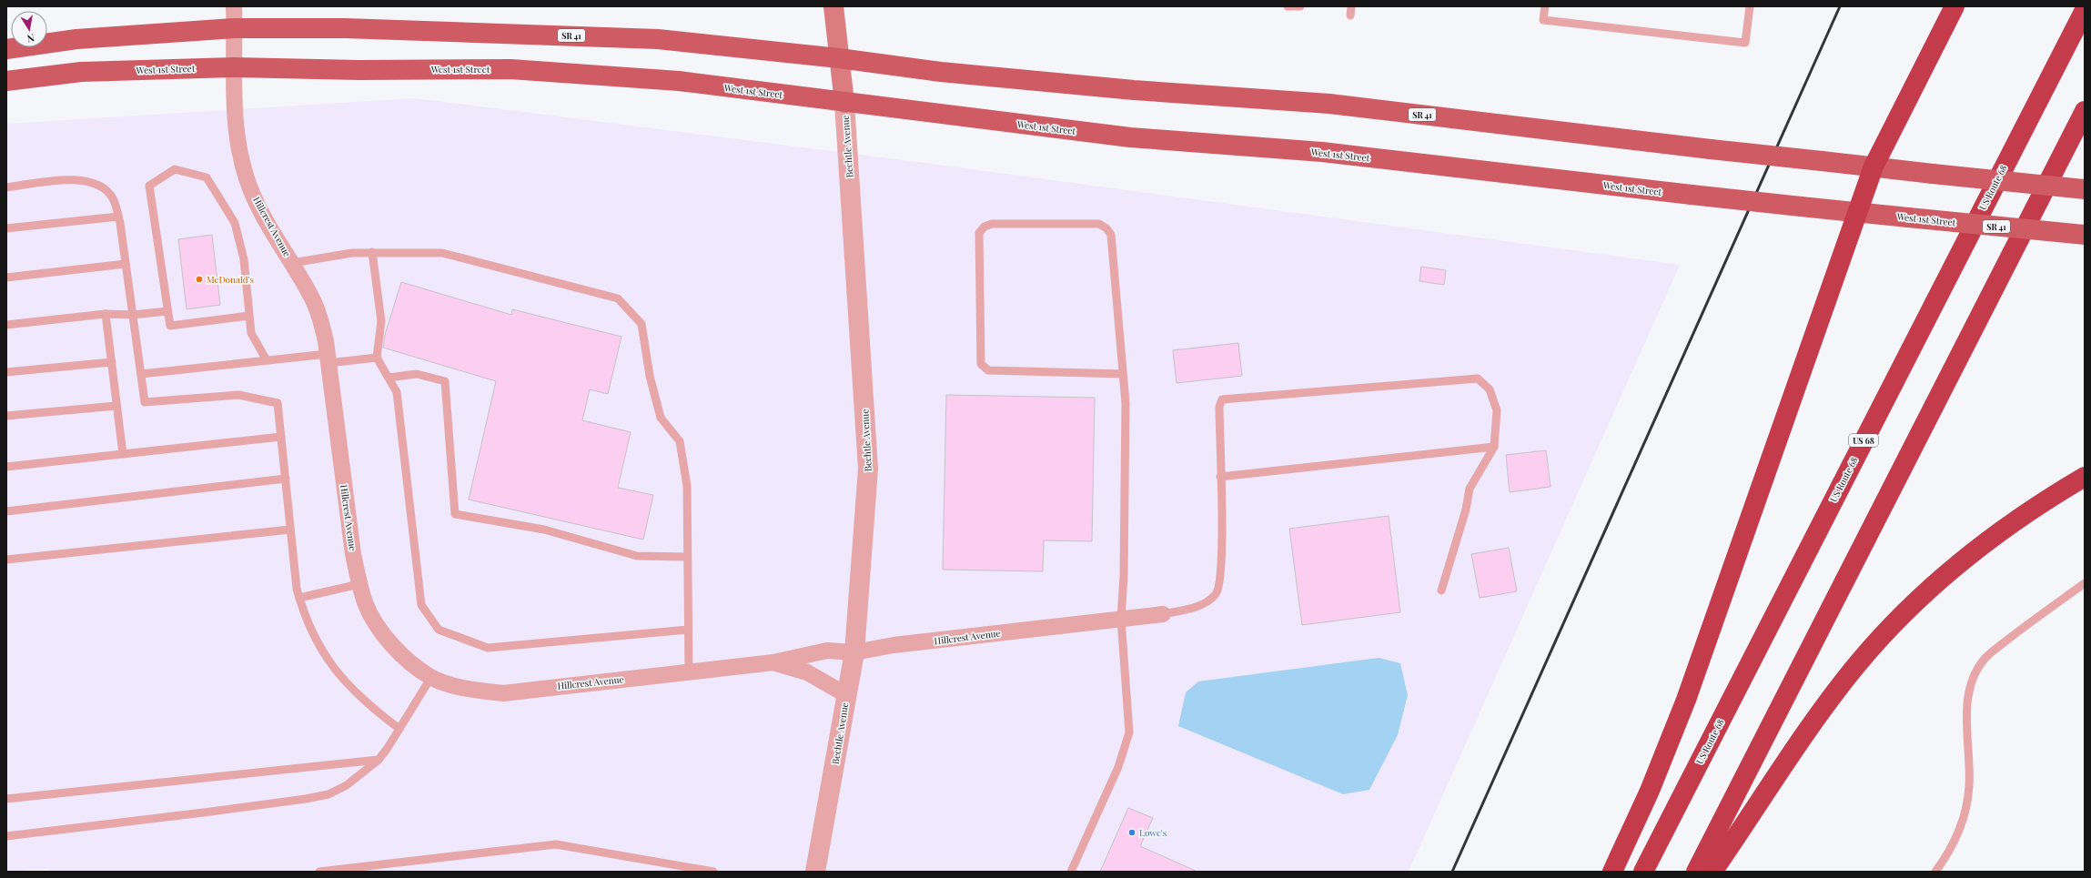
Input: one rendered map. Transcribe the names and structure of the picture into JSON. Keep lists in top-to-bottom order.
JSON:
{
  "streets": {
    "highway": ["US Route 68", "US 68"],
    "main road": ["SR 41", "West 1st Street", "Bechtle Avenue"],
    "street": ["Hillcrest Avenue"]
  },
  "crossings": [
    ["SR 41", "Bechtle Avenue"],
    ["SR 41", "Hillcrest Avenue"],
    ["West 1st Street", "Bechtle Avenue"],
    ["West 1st Street", "Hillcrest Avenue"],
    ["Bechtle Avenue", "Hillcrest Avenue"]
  ],
  "places": ["McDonald's", "Lowe's"],
  "north": "bottom"
}
